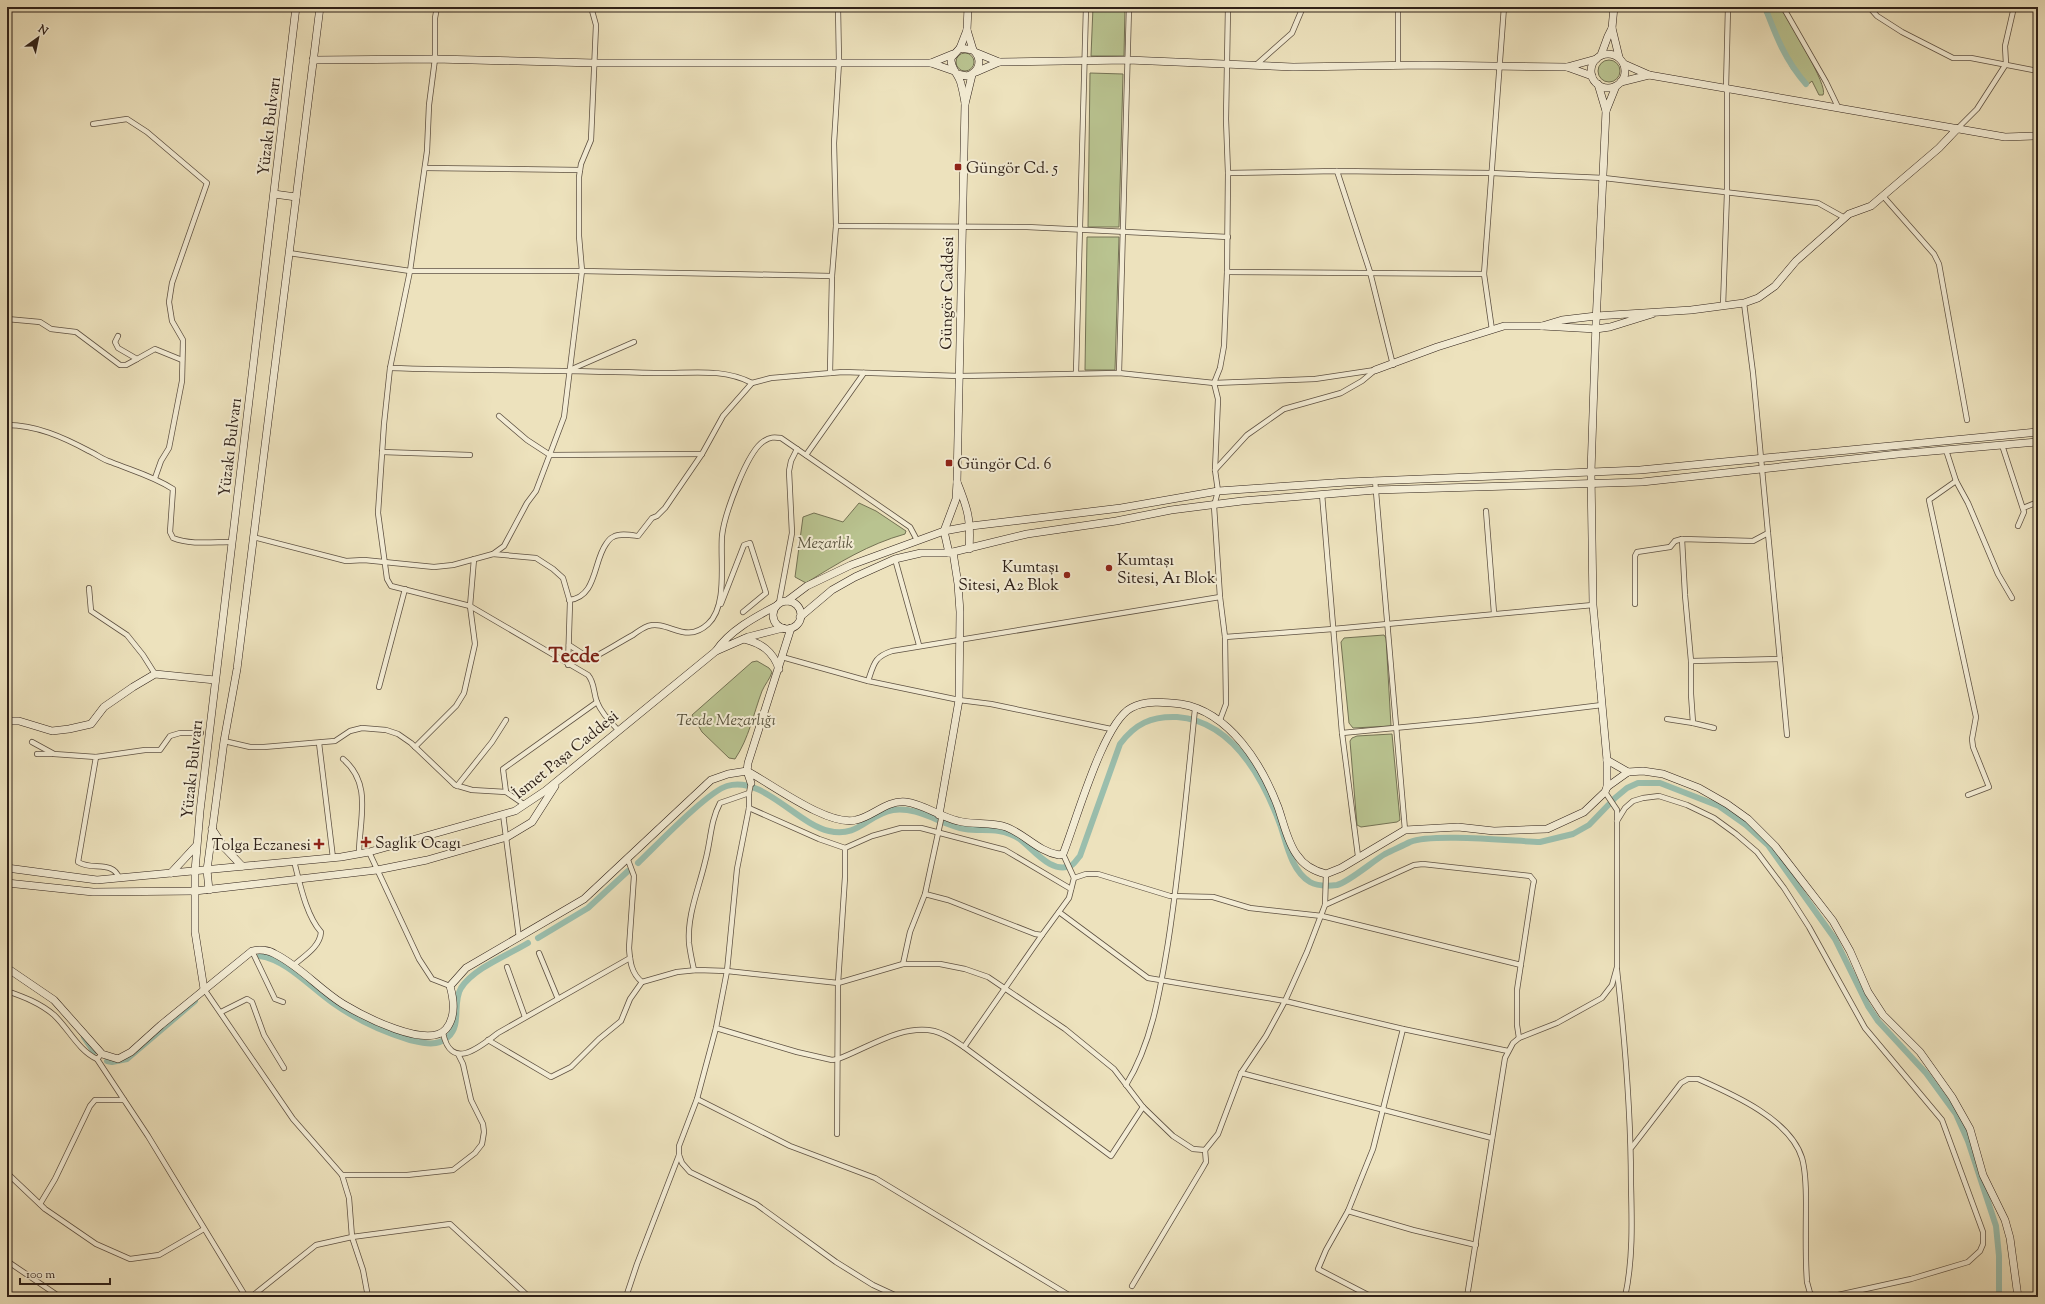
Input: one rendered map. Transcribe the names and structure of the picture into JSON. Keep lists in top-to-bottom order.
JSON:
{
  "streets": {
    "street": ["Yüzakı Bulvarı", "Güngör Caddesi", "İsmet Paşa Caddesi"]
  },
  "crossings": [
    ["Yüzakı Bulvarı", "İsmet Paşa Caddesi"]
  ],
  "districts": ["Tecde"],
  "parks": ["Mezarlık", "Tecde Mezarlığı"],
  "places": {
    "transit": ["Güngör Cd. 5", "Güngör Cd. 6"],
    "other": ["Kumtaşı Sitesi, A1 Blok", "Kumtaşı Sitesi, A2 Blok"],
    "health": ["Saglık Ocagı", "Tolga Eczanesi"]
  },
  "scale_bar": "100 m",
  "north": "top right"
}
